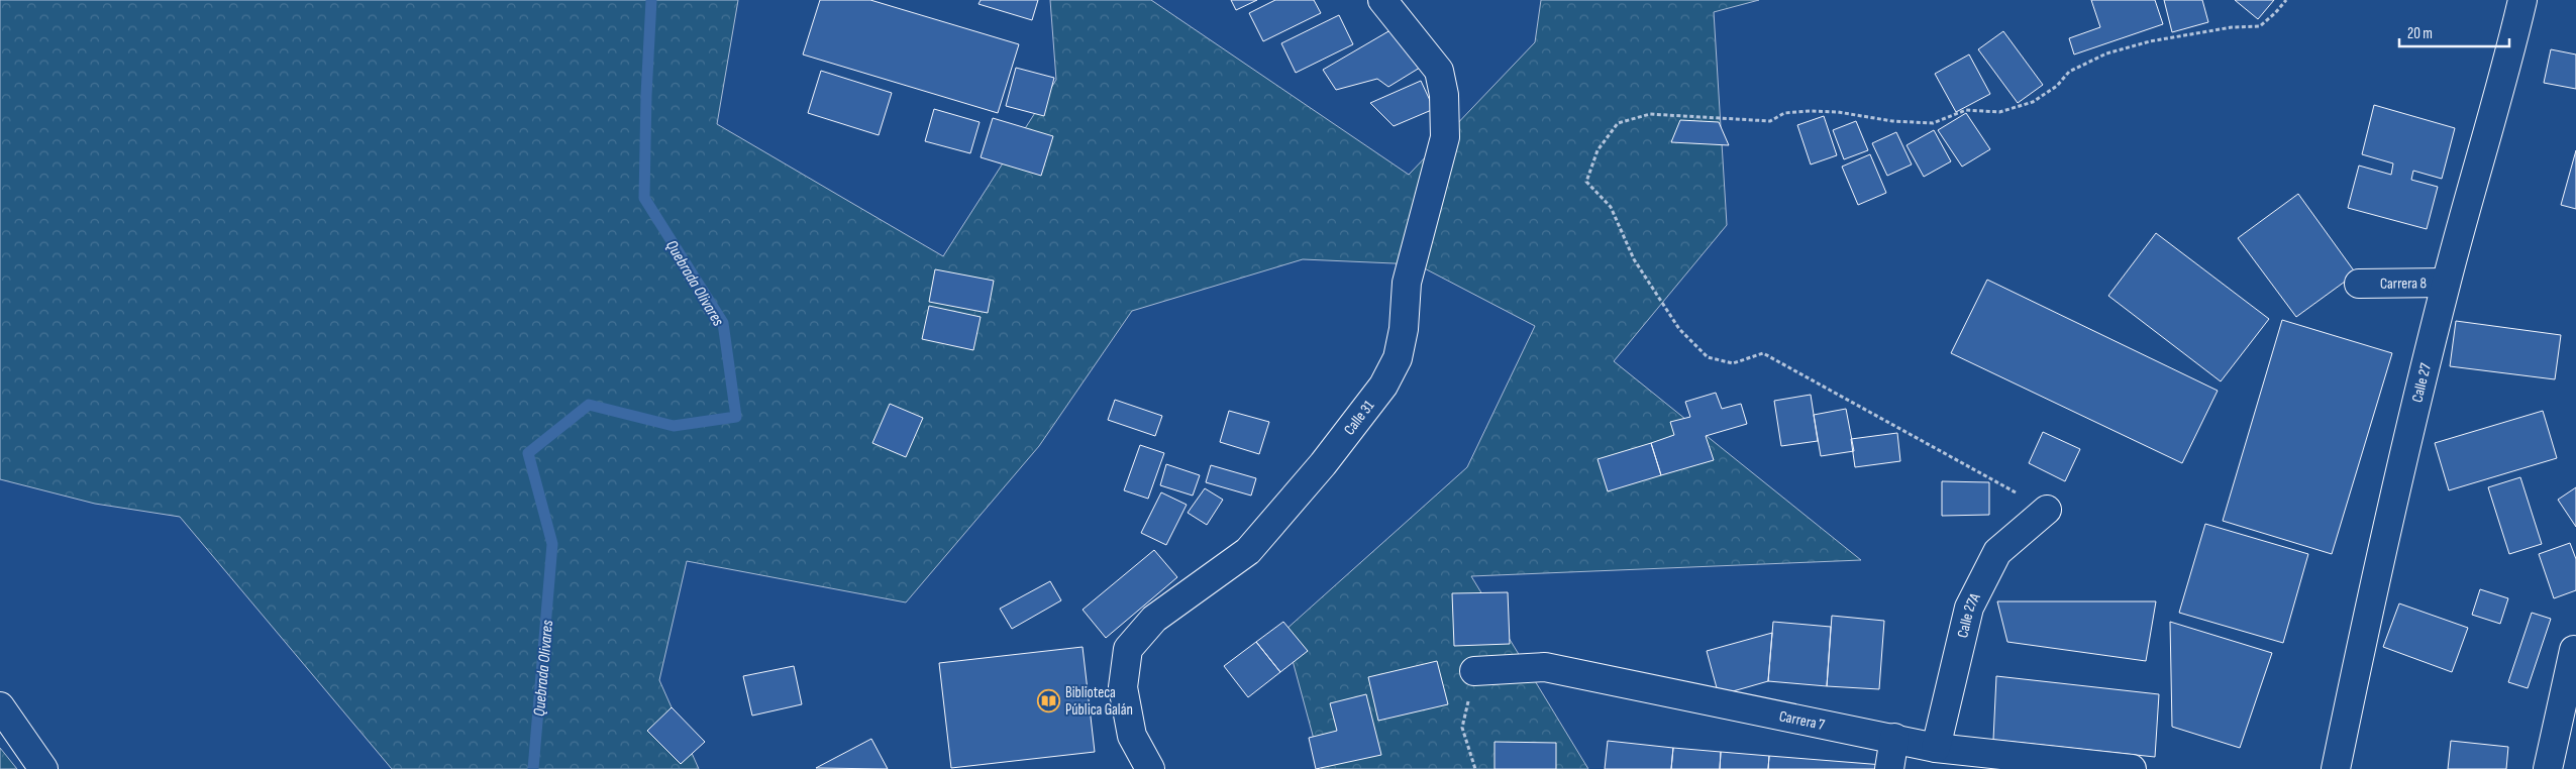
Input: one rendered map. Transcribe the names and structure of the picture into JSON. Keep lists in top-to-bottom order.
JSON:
{
  "streets": {
    "street": [
      "Carrera 8",
      "Calle 27",
      "Calle 31",
      "Calle 27A",
      "Carrera 7"
    ]
  },
  "crossings": [
    ["Carrera 8", "Calle 27"],
    ["Calle 27A", "Carrera 7"]
  ],
  "water": ["Quebrada Olivares"],
  "places": {
    "library": ["Biblioteca Pública Galán"]
  },
  "scale_bar": "20 m"
}
